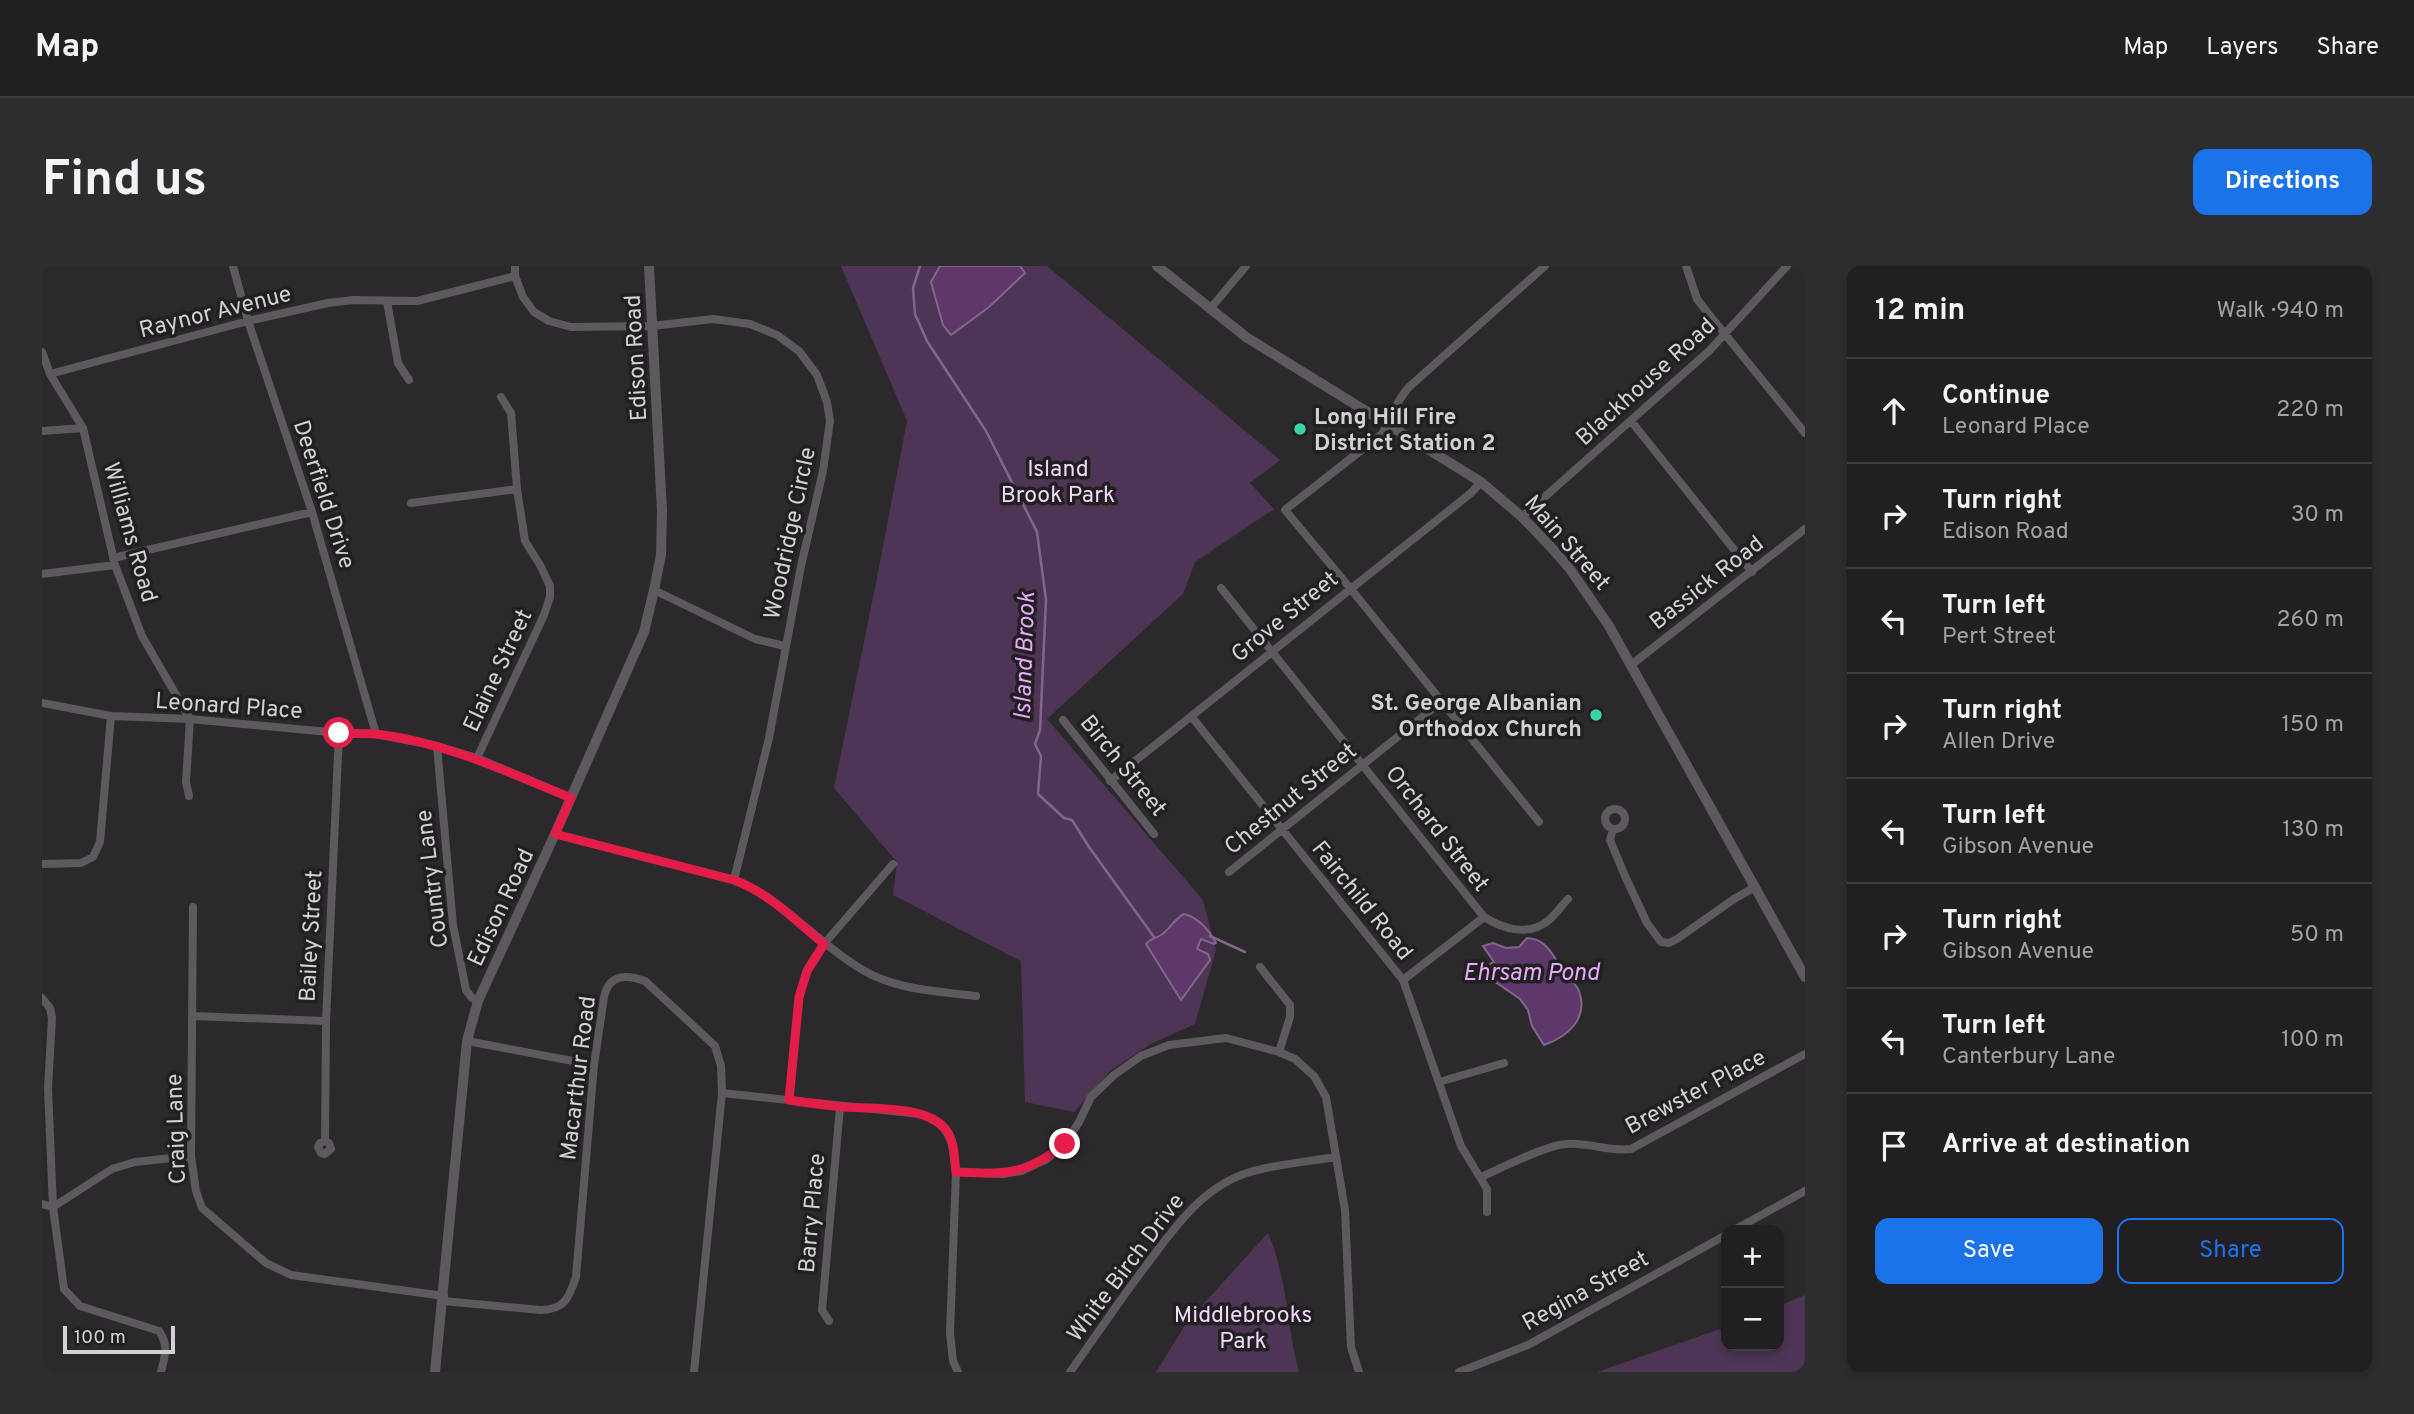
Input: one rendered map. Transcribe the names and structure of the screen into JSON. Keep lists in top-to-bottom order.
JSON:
{
  "streets": {
    "main road": ["Main Street"],
    "street": [
      "Raynor Avenue",
      "Edison Road",
      "Blackhouse Road",
      "Deerfield Drive",
      "Williams Road",
      "Woodridge Circle",
      "Bassick Road",
      "Grove Street",
      "Elaine Street",
      "Leonard Place",
      "Birch Street",
      "Chestnut Street",
      "Orchard Street",
      "Country Lane",
      "Fairchild Road",
      "Bailey Street",
      "Macarthur Road",
      "Brewster Place",
      "Craig Lane",
      "Barry Place",
      "White Birch Drive",
      "Regina Street"
    ]
  },
  "crossings": [
    ["Raynor Avenue", "Deerfield Drive"],
    ["Raynor Avenue", "Williams Road"],
    ["Raynor Avenue", "Woodridge Circle"],
    ["Edison Road", "Woodridge Circle"],
    ["Edison Road", "Leonard Place"],
    ["Edison Road", "Country Lane"],
    ["Edison Road", "Macarthur Road"],
    ["Edison Road", "Craig Lane"],
    ["Blackhouse Road", "Main Street"],
    ["Deerfield Drive", "Leonard Place"],
    ["Williams Road", "Leonard Place"],
    ["Main Street", "Bassick Road"],
    ["Main Street", "Grove Street"],
    ["Grove Street", "Birch Street"],
    ["Grove Street", "Orchard Street"],
    ["Grove Street", "Fairchild Road"],
    ["Elaine Street", "Leonard Place"],
    ["Leonard Place", "Country Lane"],
    ["Leonard Place", "Bailey Street"],
    ["Chestnut Street", "Orchard Street"],
    ["Chestnut Street", "Fairchild Road"],
    ["Fairchild Road", "Brewster Place"],
    ["Macarthur Road", "Craig Lane"]
  ],
  "water": ["Island Brook", "Ehrsam Pond"],
  "parks": ["Island Brook Park", "Middlebrooks Park"],
  "places": ["Long Hill Fire District Station 2", "St. George Albanian Orthodox Church"],
  "scale_bar": "100 m",
  "page": {
    "header": "Map",
    "nav": ["Map", "Layers", "Share"],
    "buttons": [
      "Directions",
      ["Save", "Share"]
    ],
    "title": "Find us",
    "heading": ["12 min", "Walk · 940 m"],
    "list": [
      ["Continue", "Leonard Place", "220 m"],
      ["Turn right", "Edison Road", "30 m"],
      ["Turn left", "Pert Street", "260 m"],
      ["Turn right", "Allen Drive", "150 m"],
      ["Turn left", "Gibson Avenue", "130 m"],
      ["Turn right", "Gibson Avenue", "50 m"],
      ["Turn left", "Canterbury Lane", "100 m"],
      "Arrive at destination"
    ],
    "map_buttons": ["+", "−"],
    "scale": "100 m"
  }
}
